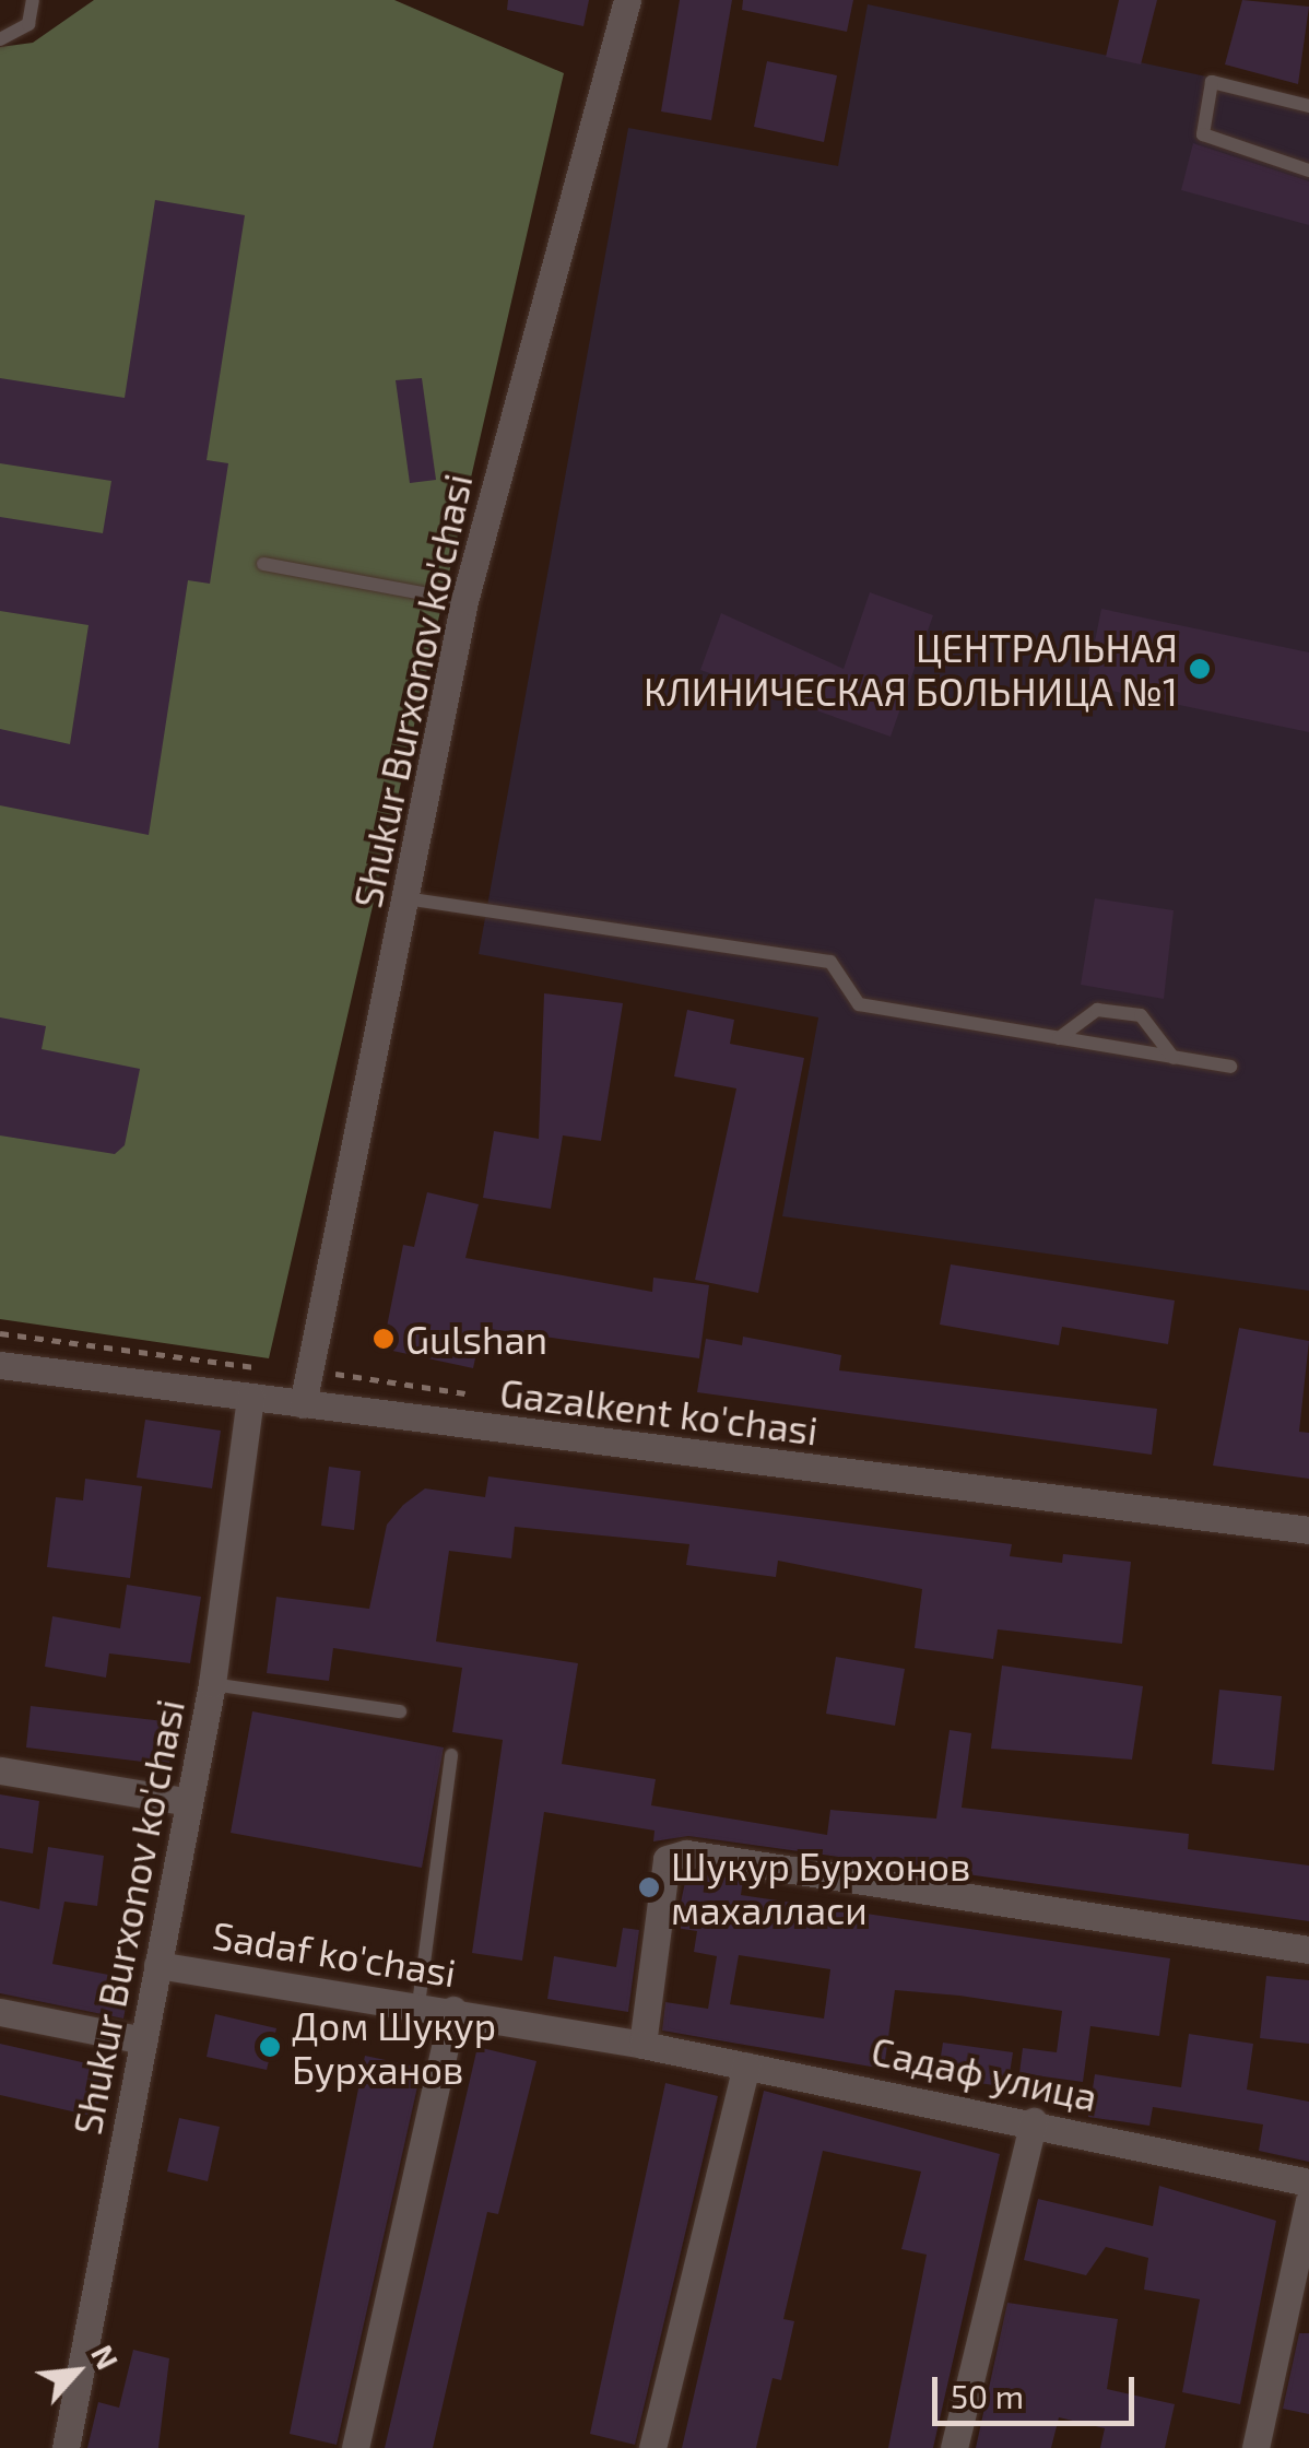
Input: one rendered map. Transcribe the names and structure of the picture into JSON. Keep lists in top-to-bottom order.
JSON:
{
  "streets": {
    "street": [
      "Shukur Burxonov ko'chasi",
      "Gazalkent ko'chasi",
      "Sadaf ko'chasi",
      "Садаф улица"
    ]
  },
  "crossings": [
    ["Shukur Burxonov ko'chasi", "Gazalkent ko'chasi"],
    ["Shukur Burxonov ko'chasi", "Sadaf ko'chasi"],
    ["Sadaf ko'chasi", "Садаф улица"]
  ],
  "places": [
    "ЦЕНТРАЛЬНАЯ КЛИНИЧЕСКАЯ БОЛЬНИЦА №1",
    "Gulshan",
    "Шукур Бурхонов махалласи",
    "Дом Шукур Бурханов"
  ],
  "scale_bar": "50 m",
  "north": "top right"
}
